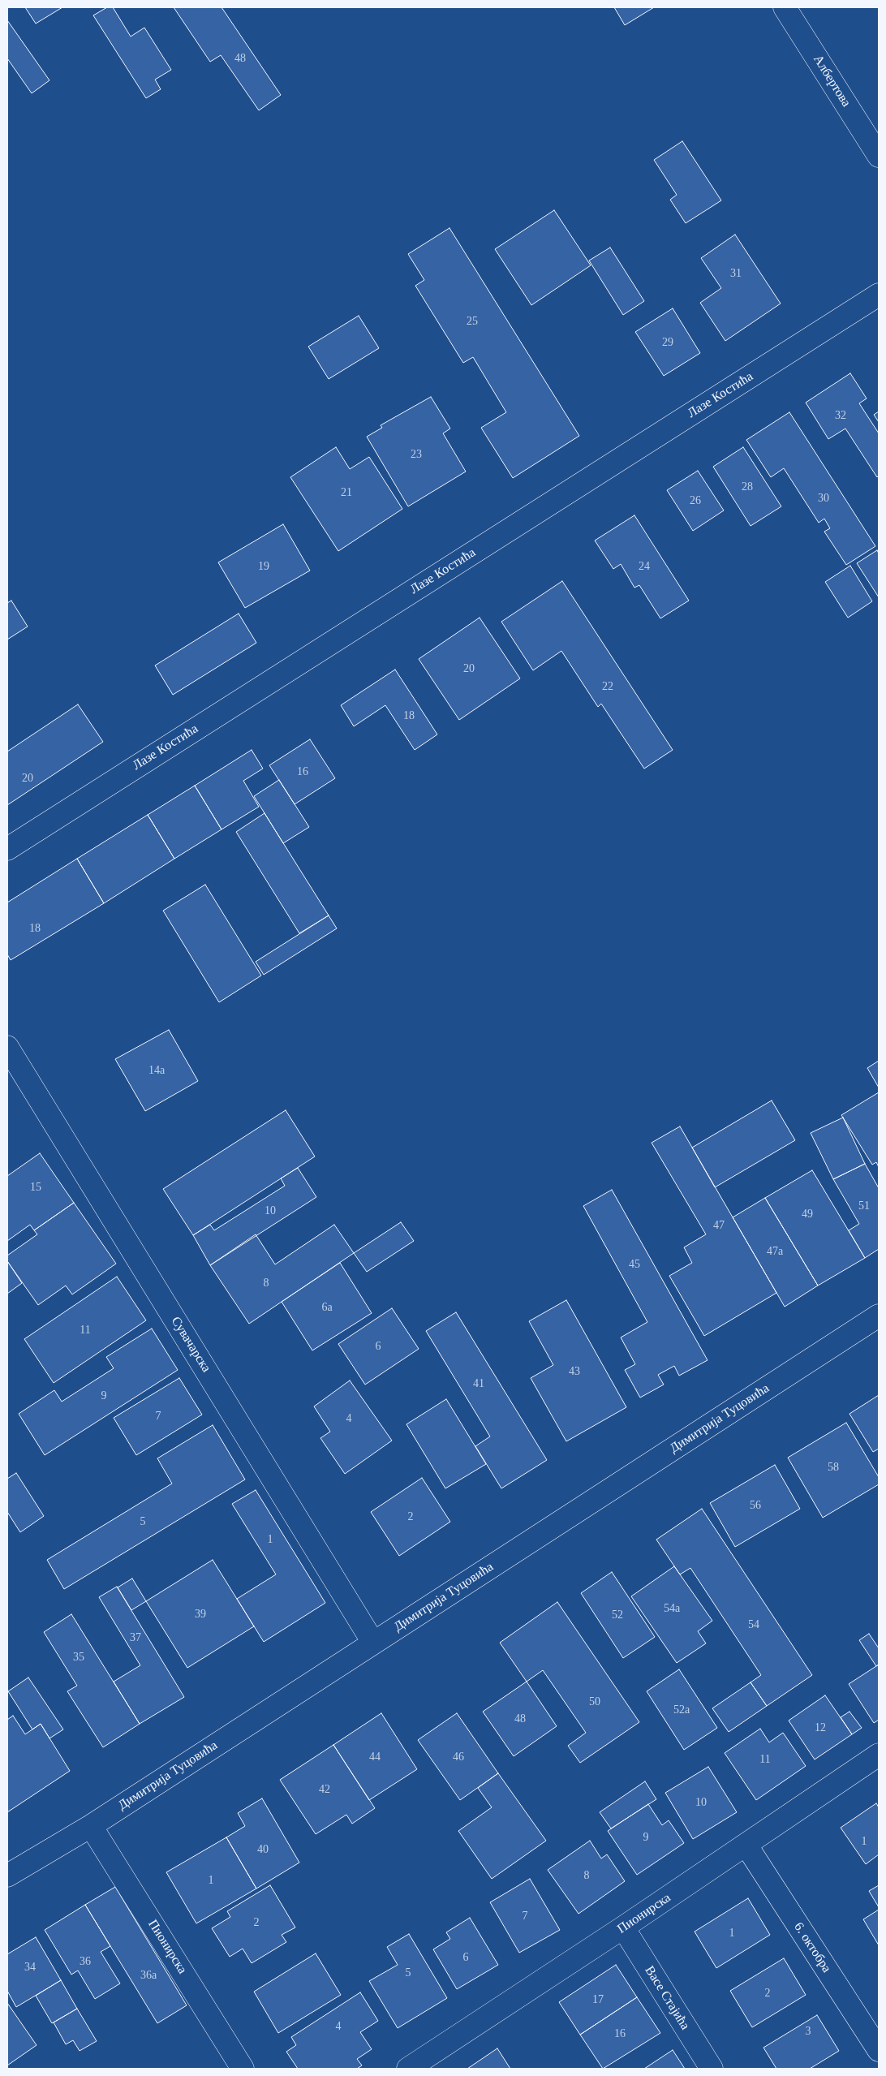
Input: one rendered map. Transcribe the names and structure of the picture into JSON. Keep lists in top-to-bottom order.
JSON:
{
  "streets": {
    "street": [
      "Албертова",
      "Лазе Костића",
      "Сувачарска",
      "Димитрија Туцовића",
      "Пионирска",
      "6. октобра",
      "Васе Стајића"
    ]
  },
  "crossings": [
    ["Сувачарска", "Димитрија Туцовића"],
    ["Димитрија Туцовића", "Пионирска"],
    ["Пионирска", "6. октобра"],
    ["Пионирска", "Васе Стајића"]
  ],
  "house_numbers": [
    "48",
    "31",
    "25",
    "29",
    "32",
    "23",
    "28",
    "21",
    "30",
    "26",
    "19",
    "24",
    "20",
    "22",
    "18",
    "16",
    "20",
    "18",
    "14a",
    "15",
    "51",
    "10",
    "49",
    "47",
    "47a",
    "45",
    "8",
    "6a",
    "11",
    "6",
    "43",
    "41",
    "9",
    "7",
    "4",
    "58",
    "56",
    "2",
    "5",
    "1",
    "54a",
    "39",
    "52",
    "54",
    "37",
    "35",
    "50",
    "52a",
    "48",
    "12",
    "44",
    "46",
    "11",
    "42",
    "10",
    "9",
    "1",
    "40",
    "8",
    "1",
    "7",
    "2",
    "1",
    "6",
    "36",
    "34",
    "5",
    "36a",
    "2",
    "17",
    "4",
    "3",
    "16"
  ]
}
